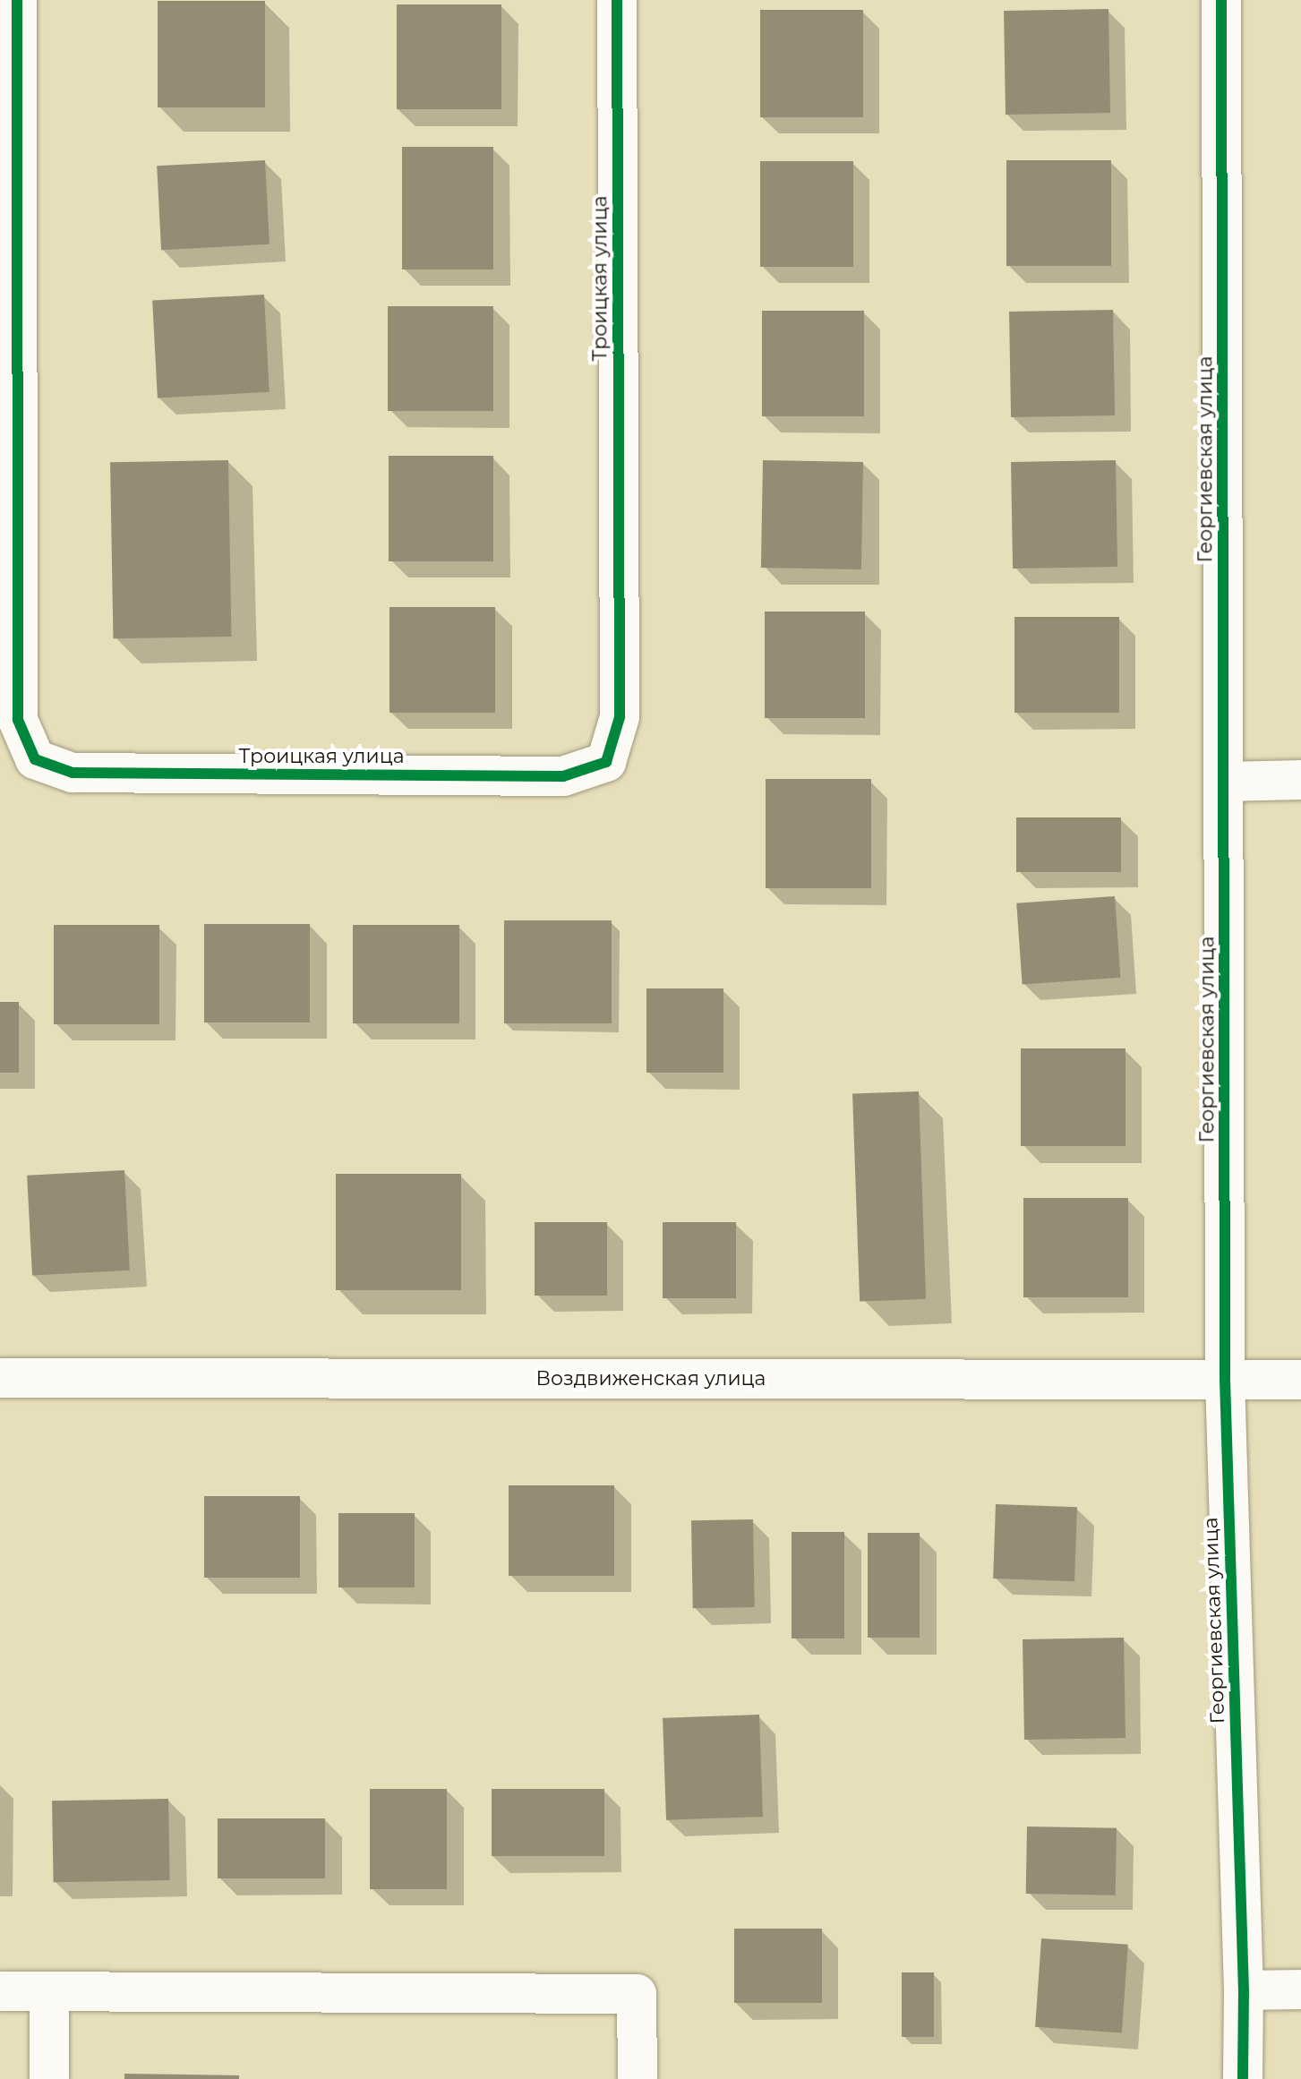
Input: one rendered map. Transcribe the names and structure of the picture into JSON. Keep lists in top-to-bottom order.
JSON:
{
  "streets": {
    "street": ["Троицкая улица", "Георгиевская улица", "Воздвиженская улица"]
  },
  "crossings": [
    ["Георгиевская улица", "Воздвиженская улица"]
  ]
}
